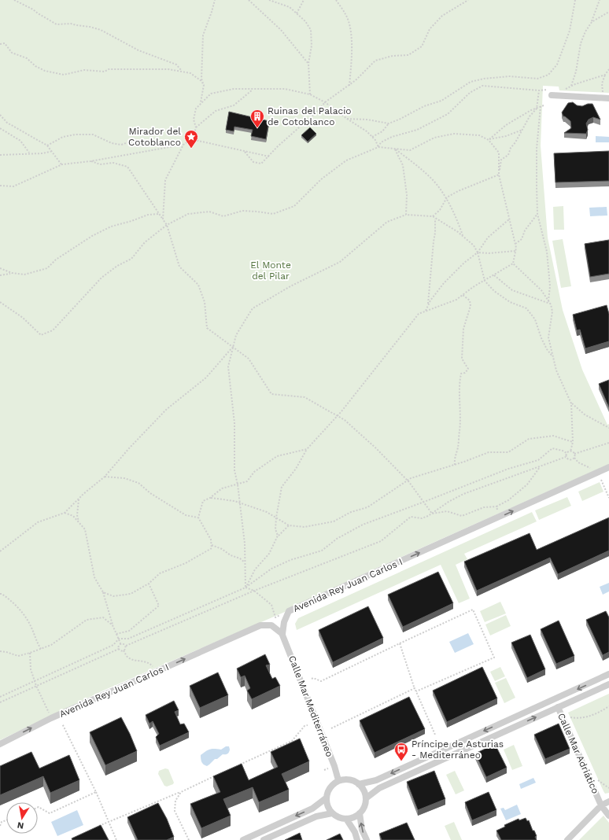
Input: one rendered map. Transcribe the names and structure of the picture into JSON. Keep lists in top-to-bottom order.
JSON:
{
  "streets": {
    "street": ["Avenida Rey Juan Carlos I", "Calle Mar Mediterráneo", "Calle Mar Adriático"]
  },
  "crossings": [
    ["Avenida Rey Juan Carlos I", "Calle Mar Mediterráneo"]
  ],
  "one_way": ["Avenida Rey Juan Carlos I"],
  "parks": ["El Monte del Pilar"],
  "places": {
    "building": ["Ruinas del Palacio de Cotoblanco"],
    "place": ["Mirador del Cotoblanco"],
    "bus stop": ["Príncipe de Asturias - Mediterráneo"]
  },
  "north": "bottom"
}
